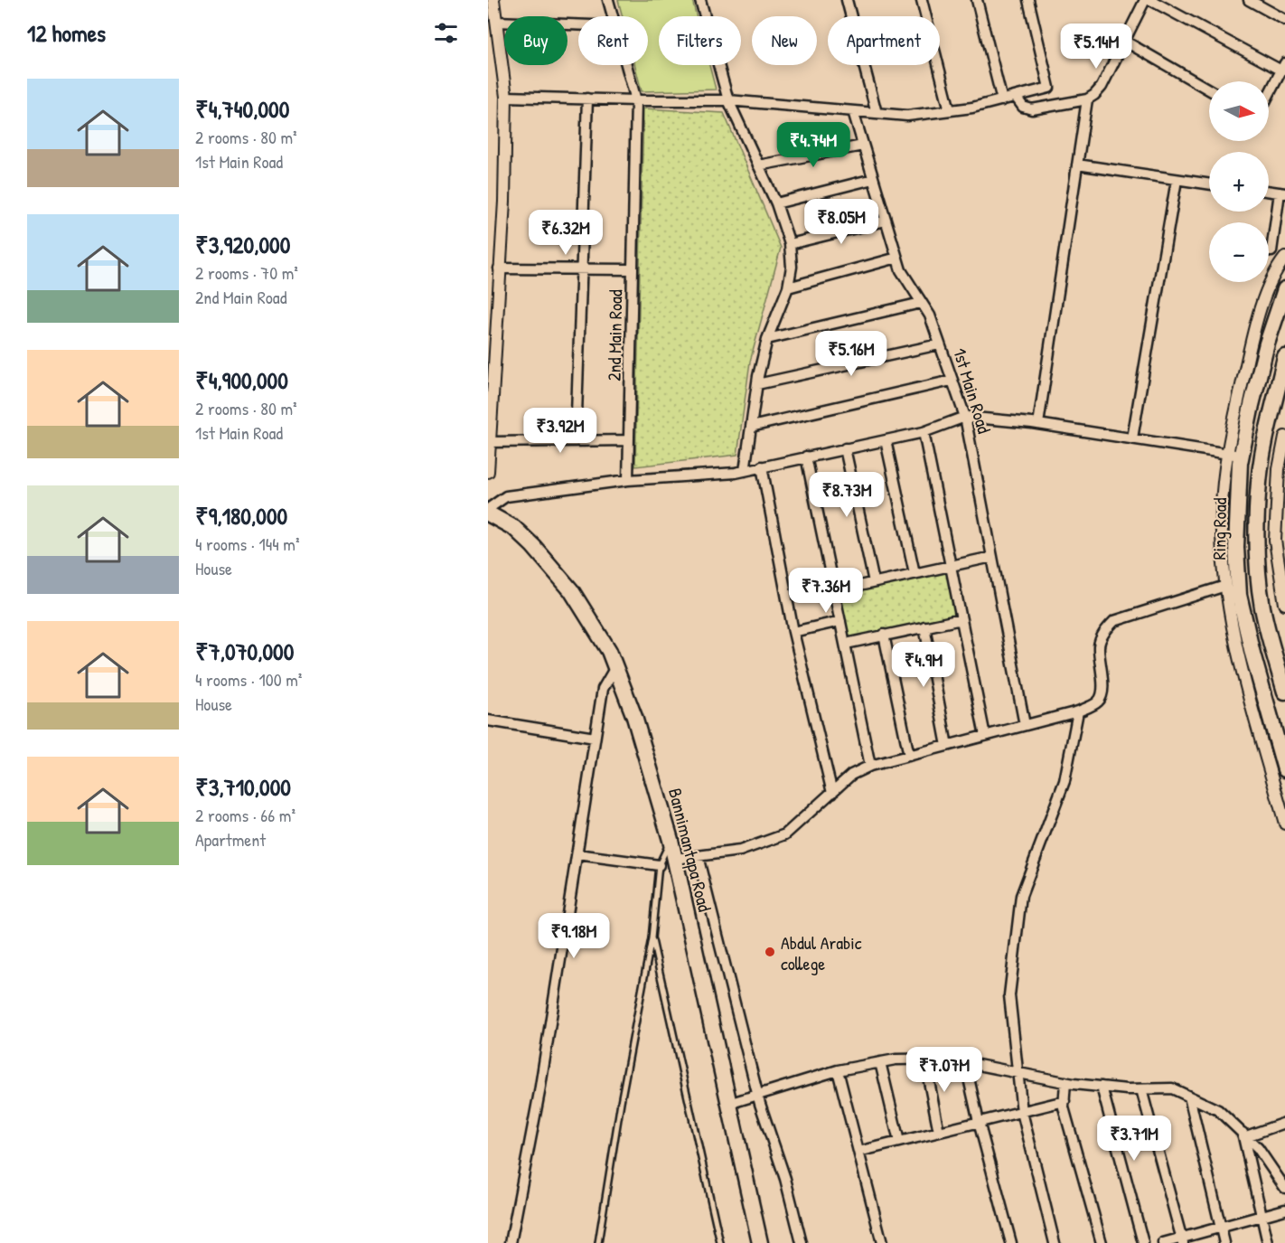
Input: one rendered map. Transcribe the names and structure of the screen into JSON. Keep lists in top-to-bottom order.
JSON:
{
  "streets": {
    "main road": ["Ring Road", "Bannimantapa Road"],
    "street": ["2nd Main Road", "1st Main Road"]
  },
  "places": ["Abdul Arabic college"],
  "north": "right",
  "page": {
    "heading": "12 homes",
    "chip": [
      "Buy",
      "Rent",
      "Filters",
      "New",
      "Apartment"
    ],
    "price": [
      "₹5.14M",
      "₹4.74M",
      "₹8.05M",
      "₹6.32M",
      "₹5.16M",
      "₹3.92M",
      "₹8.73M",
      "₹7.36M",
      "₹4.9M",
      "₹9.18M",
      "₹7.07M",
      "₹3.71M"
    ],
    "list": [
      {
        "name": "₹4,740,000",
        "note": "2 rooms · 80 m² · 1st Main Road"
      },
      {
        "name": "₹3,920,000",
        "note": "2 rooms · 70 m² · 2nd Main Road"
      },
      {
        "name": "₹4,900,000",
        "note": "2 rooms · 80 m² · 1st Main Road"
      },
      {
        "name": "₹9,180,000",
        "note": "4 rooms · 144 m² · House"
      },
      {
        "name": "₹7,070,000",
        "note": "4 rooms · 100 m² · House"
      },
      {
        "name": "₹3,710,000",
        "note": "2 rooms · 66 m² · Apartment"
      }
    ],
    "map_buttons": ["+", "−"]
  }
}
